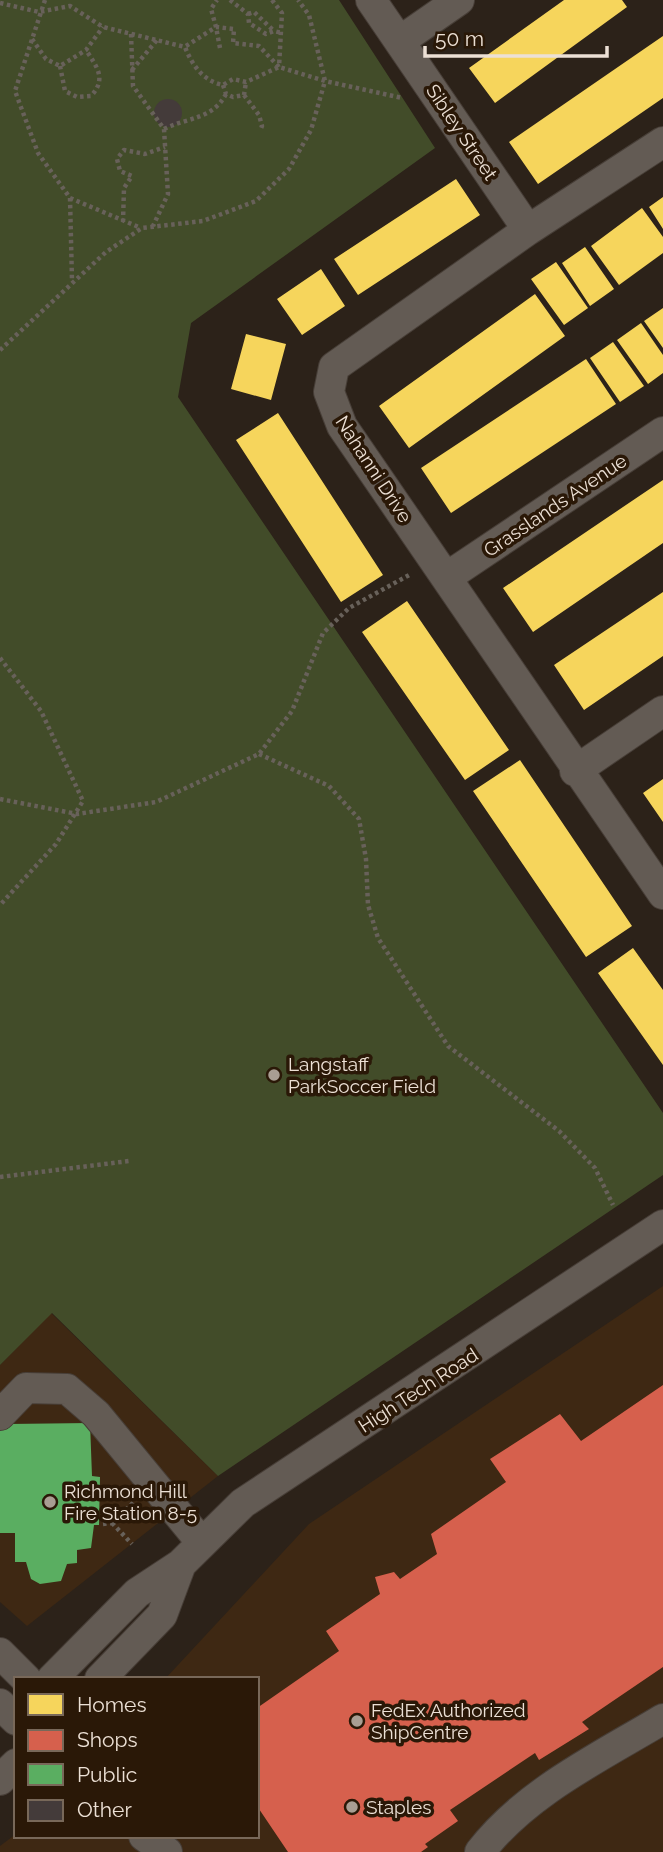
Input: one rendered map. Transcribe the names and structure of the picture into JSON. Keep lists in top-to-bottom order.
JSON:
{
  "streets": {
    "street": [
      "Sibley Street",
      "Nahanni Drive",
      "Grasslands Avenue",
      "High Tech Road"
    ]
  },
  "crossings": [
    ["Sibley Street", "Nahanni Drive"],
    ["Nahanni Drive", "Grasslands Avenue"]
  ],
  "places": [
    "Langstaff ParkSoccer Field",
    "Richmond Hill Fire Station 8-5",
    "FedEx Authorized ShipCentre",
    "Staples"
  ],
  "legend": [
    "Homes",
    "Shops",
    "Public",
    "Other"
  ],
  "scale_bar": "50 m"
}
